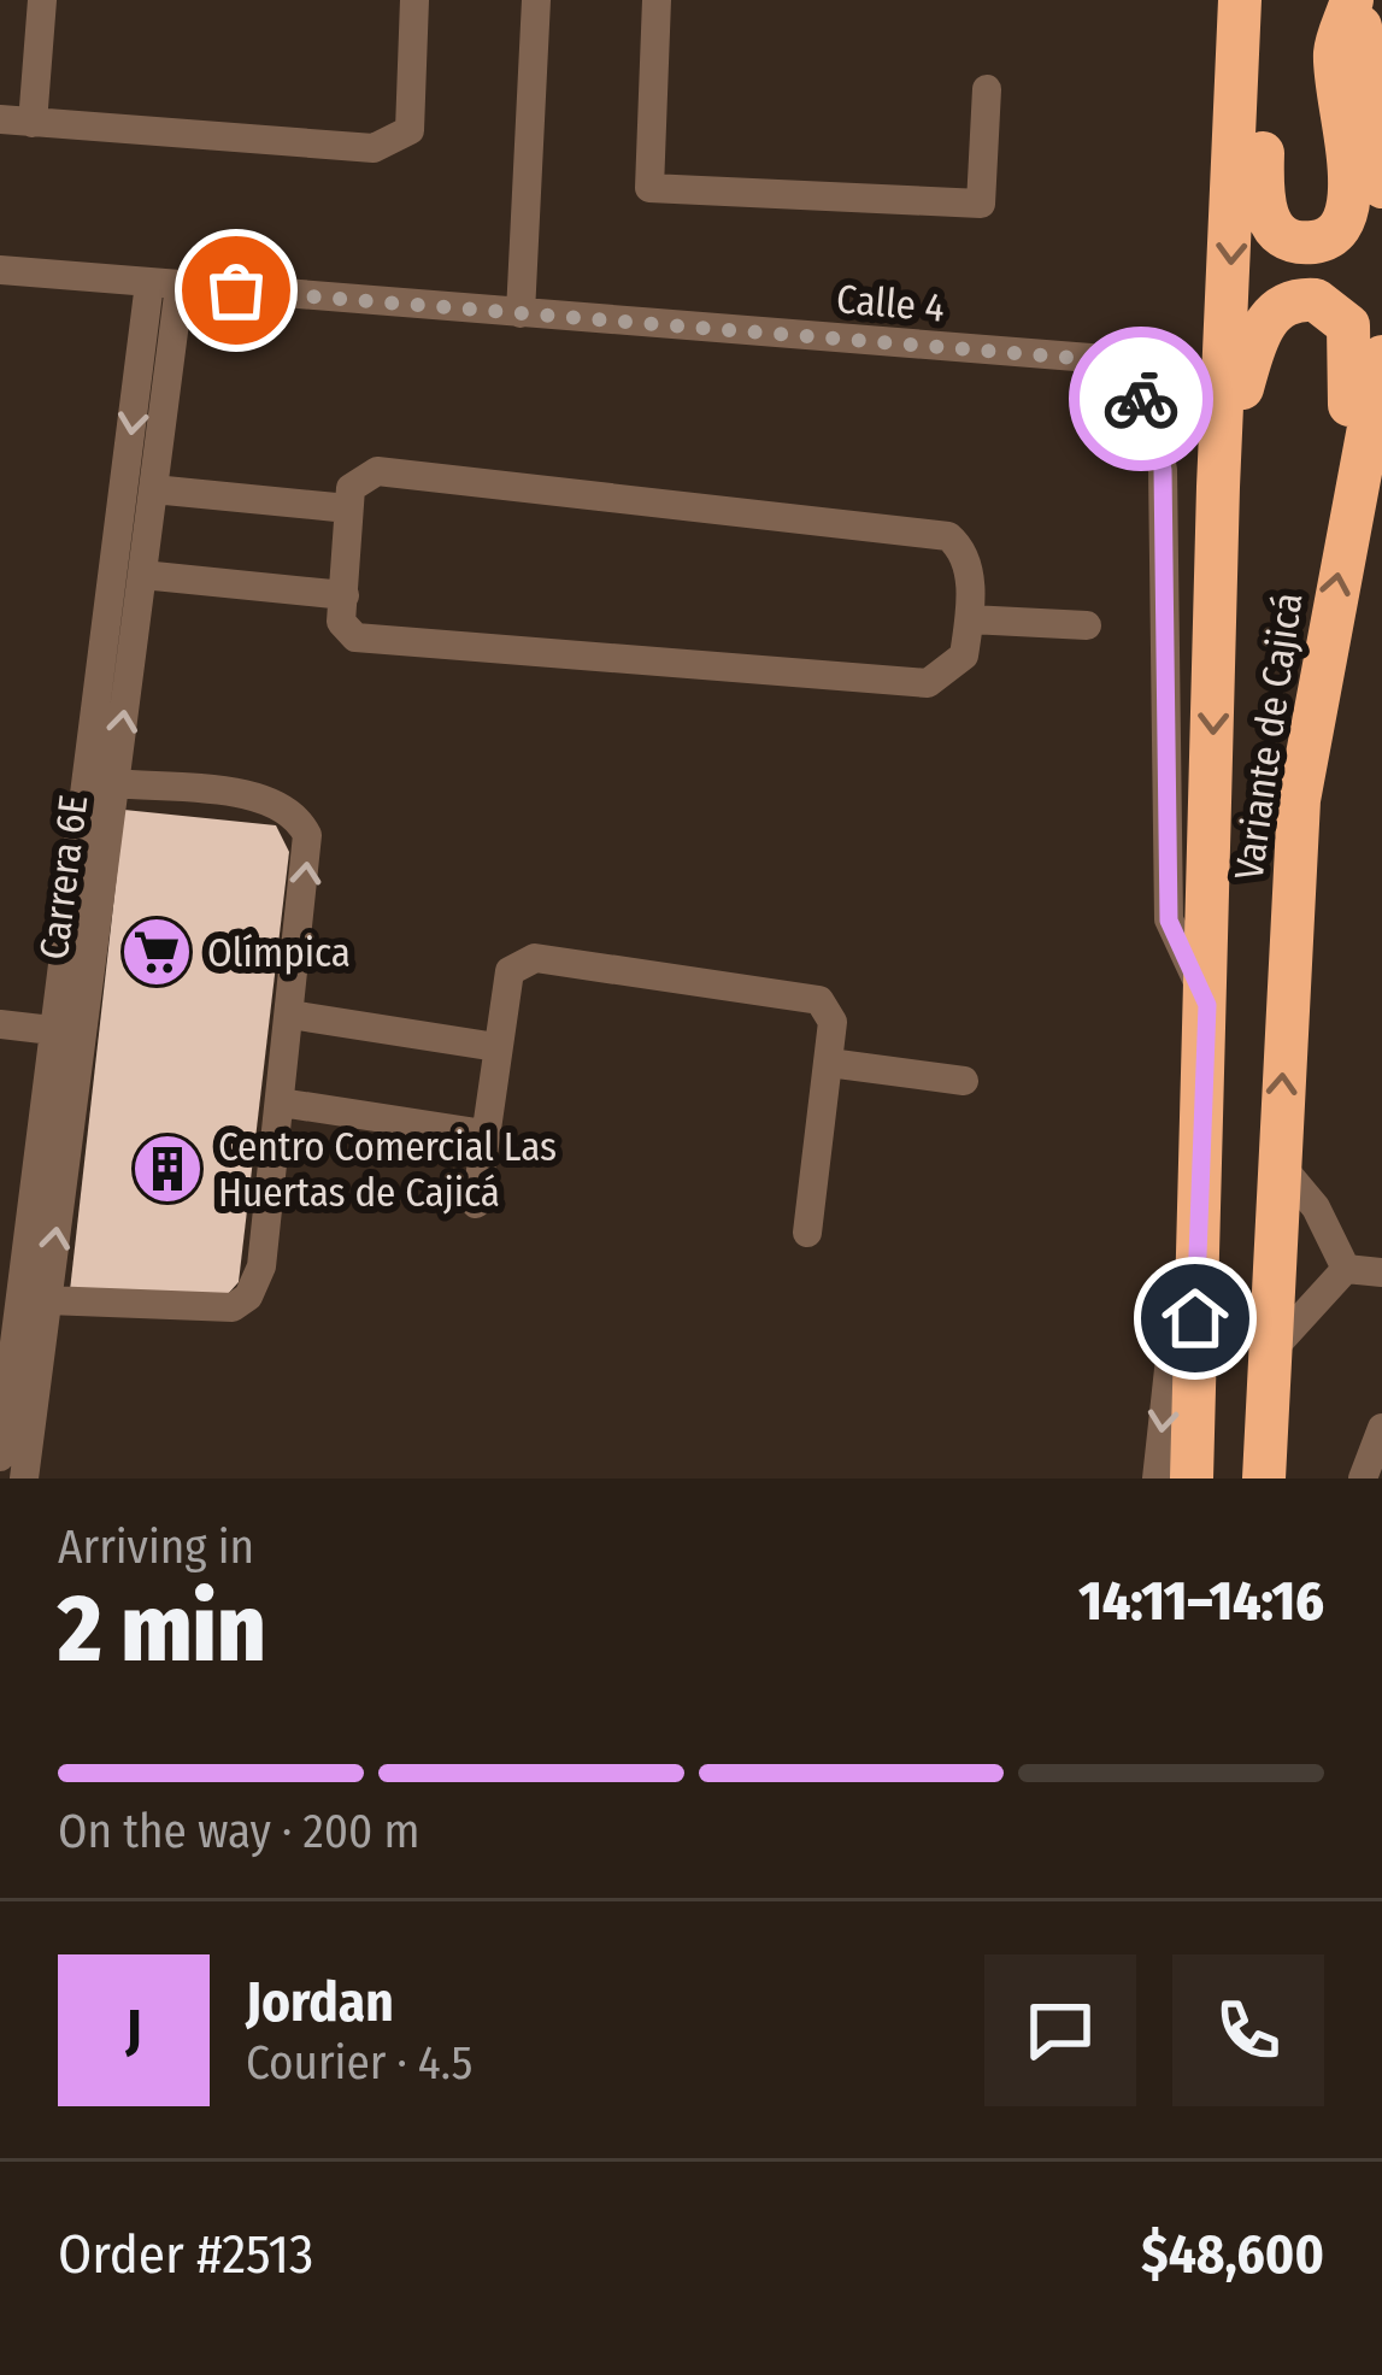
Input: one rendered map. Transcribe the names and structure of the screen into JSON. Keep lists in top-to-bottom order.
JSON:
{
  "streets": {
    "highway": ["Variante de Cajicá"],
    "street": ["Calle 4", "Carrera 6E"]
  },
  "crossings": [
    ["Calle 4", "Carrera 6E"]
  ],
  "places": {
    "supermarket": ["Olímpica"],
    "building": ["Centro Comercial Las Huertas de Cajicá"]
  },
  "page": {
    "heading": ["2 min", "Arriving in", "14:11–14:16"],
    "panel": [
      "Jordan",
      "Courier · 4.5",
      "Order #2513",
      "$48,600"
    ],
    "bar": "On the way · 200 m",
    "round": "J"
  }
}
